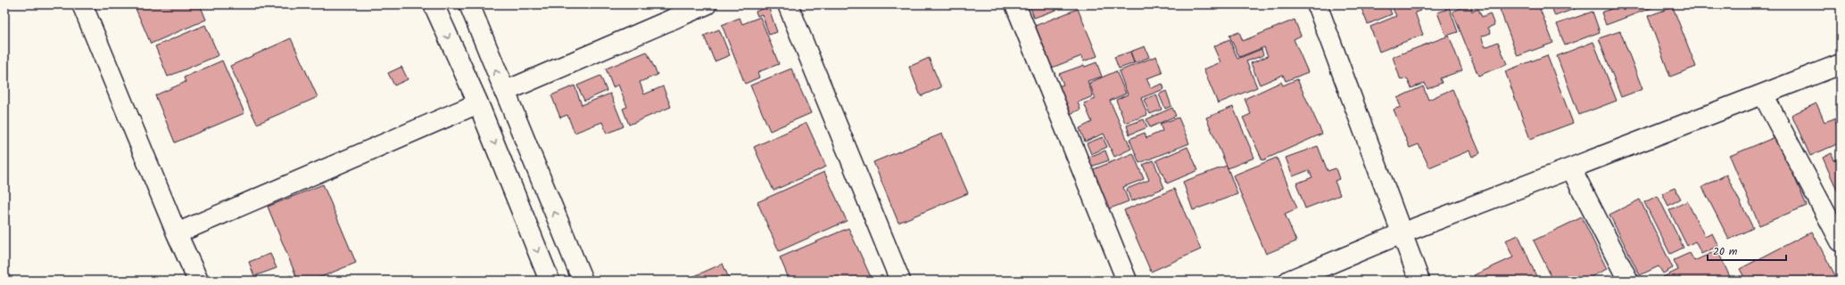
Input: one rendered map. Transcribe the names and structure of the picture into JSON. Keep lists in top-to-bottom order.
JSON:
{
  "scale_bar": "20 m"
}
